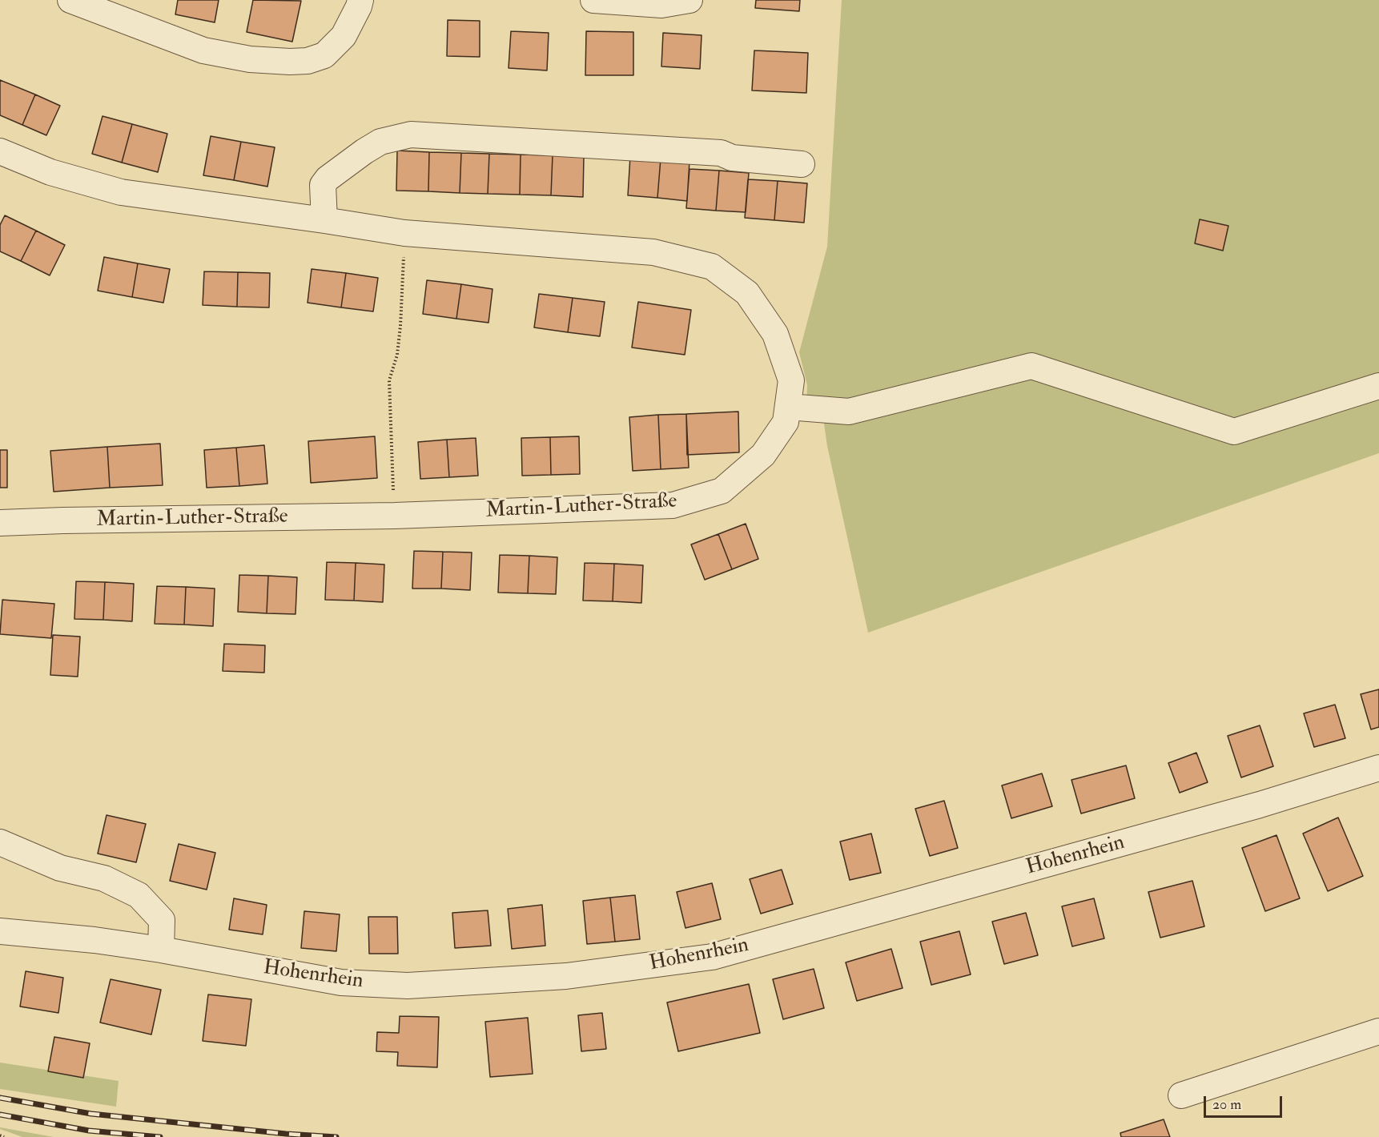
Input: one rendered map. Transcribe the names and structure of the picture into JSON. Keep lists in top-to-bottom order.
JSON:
{
  "streets": {
    "street": ["Martin-Luther-Straße", "Hohenrhein"]
  },
  "scale_bar": "20 m"
}
